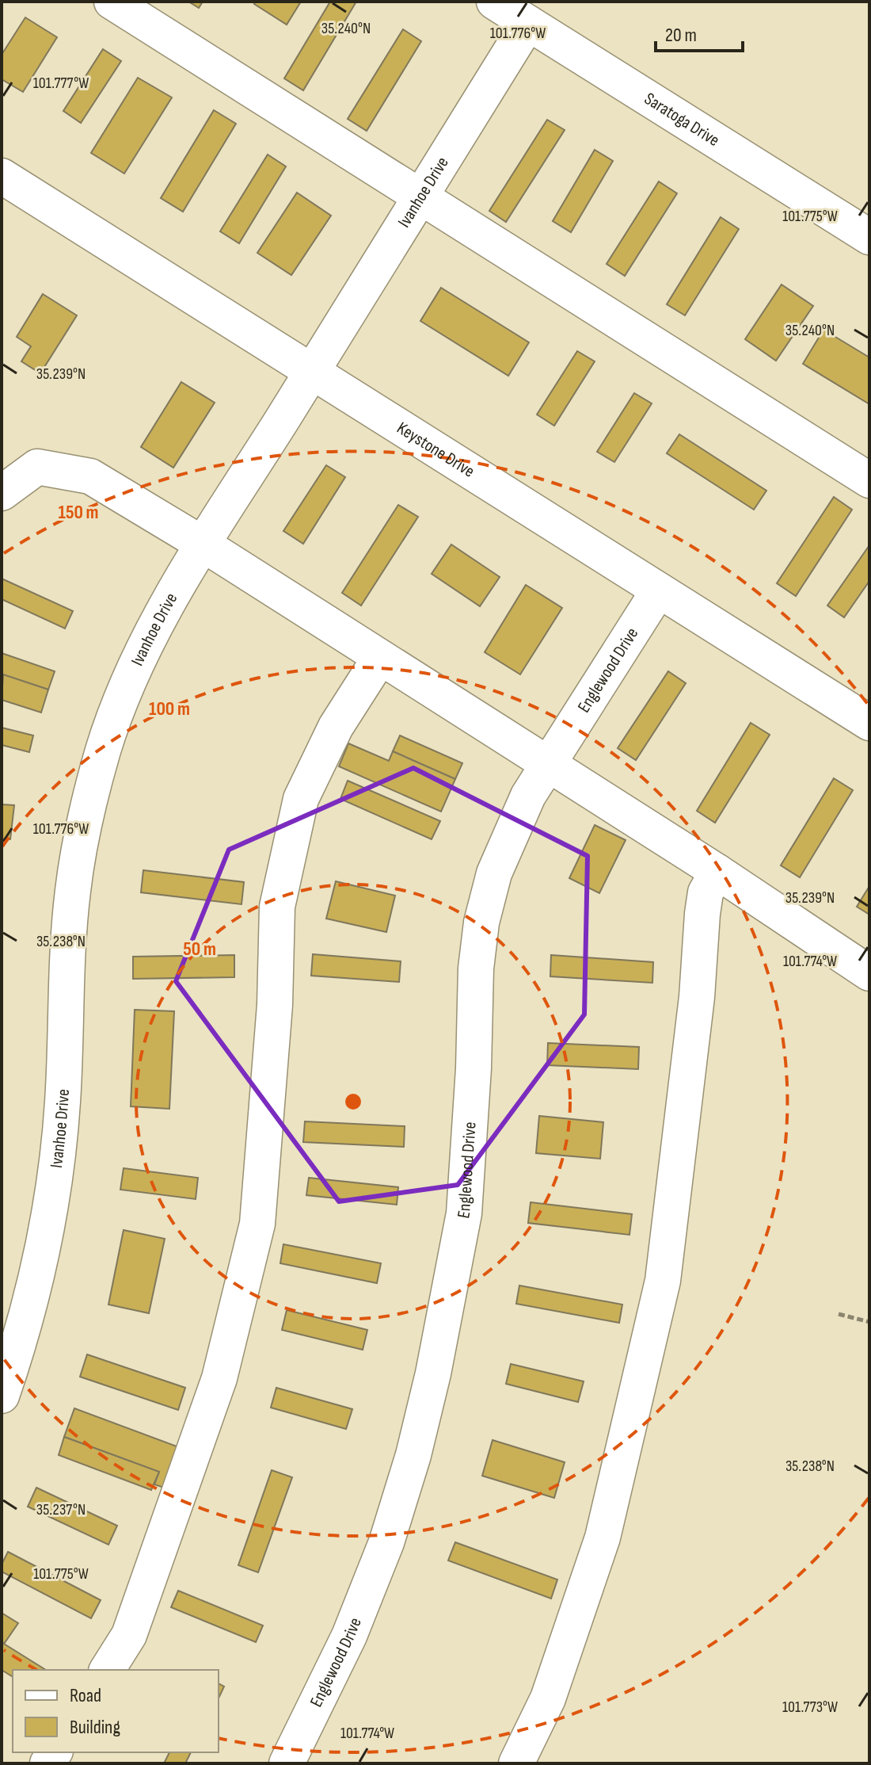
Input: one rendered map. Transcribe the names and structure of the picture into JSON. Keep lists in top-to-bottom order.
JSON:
{
  "streets": {
    "street": [
      "Saratoga Drive",
      "Ivanhoe Drive",
      "Keystone Drive",
      "Englewood Drive"
    ]
  },
  "crossings": [
    ["Saratoga Drive", "Ivanhoe Drive"],
    ["Ivanhoe Drive", "Keystone Drive"],
    ["Keystone Drive", "Englewood Drive"]
  ],
  "legend": ["Road", "Building"],
  "scale_bar": "20 m",
  "coordinates": [
    "35.240°N",
    "101.776°W",
    "101.777°W",
    "101.775°W",
    "35.239°N",
    "35.238°N",
    "101.774°W",
    "35.237°N",
    "101.773°W"
  ],
  "rings": ["150 m", "100 m", "50 m"]
}
